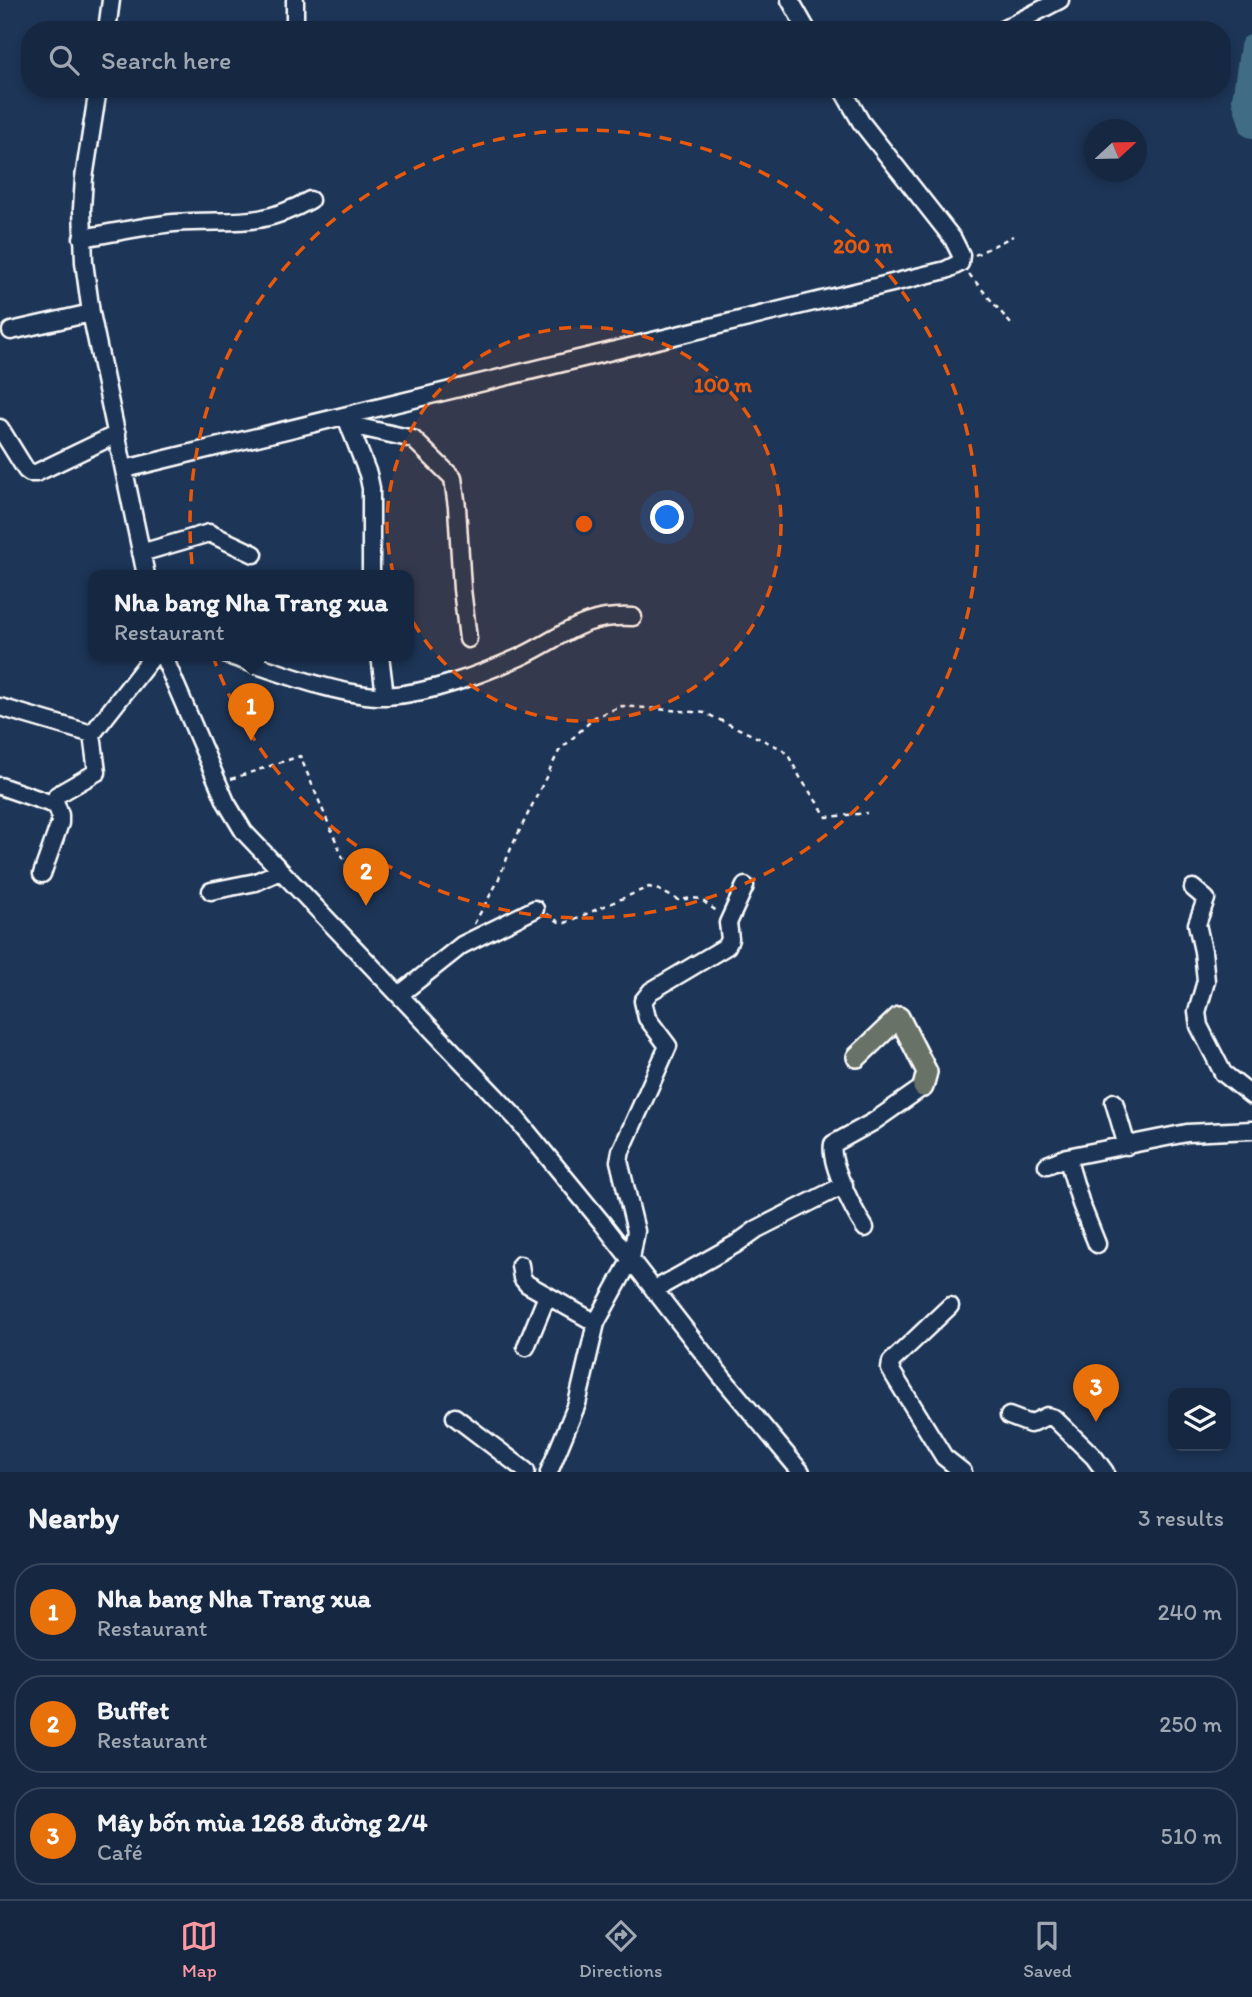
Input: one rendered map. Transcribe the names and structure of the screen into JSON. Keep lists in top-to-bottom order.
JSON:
{
  "north": "right",
  "page": {
    "search": "Search here",
    "popup": ["Nha bang Nha Trang xua", "Restaurant"],
    "pins": ["1", "2", "3"],
    "heading": ["Nearby", "3 results"],
    "list": [
      {
        "mark": "1",
        "name": "Nha bang Nha Trang xua",
        "note": "Restaurant",
        "value": "240 m"
      },
      {
        "mark": "2",
        "name": "Buffet",
        "note": "Restaurant",
        "value": "250 m"
      },
      {
        "mark": "3",
        "name": "Mây bốn mùa 1268 đường 2/4",
        "note": "Café",
        "value": "510 m"
      }
    ],
    "nav": ["Map", "Directions", "Saved"]
  },
  "rings": ["200 m", "100 m"]
}
